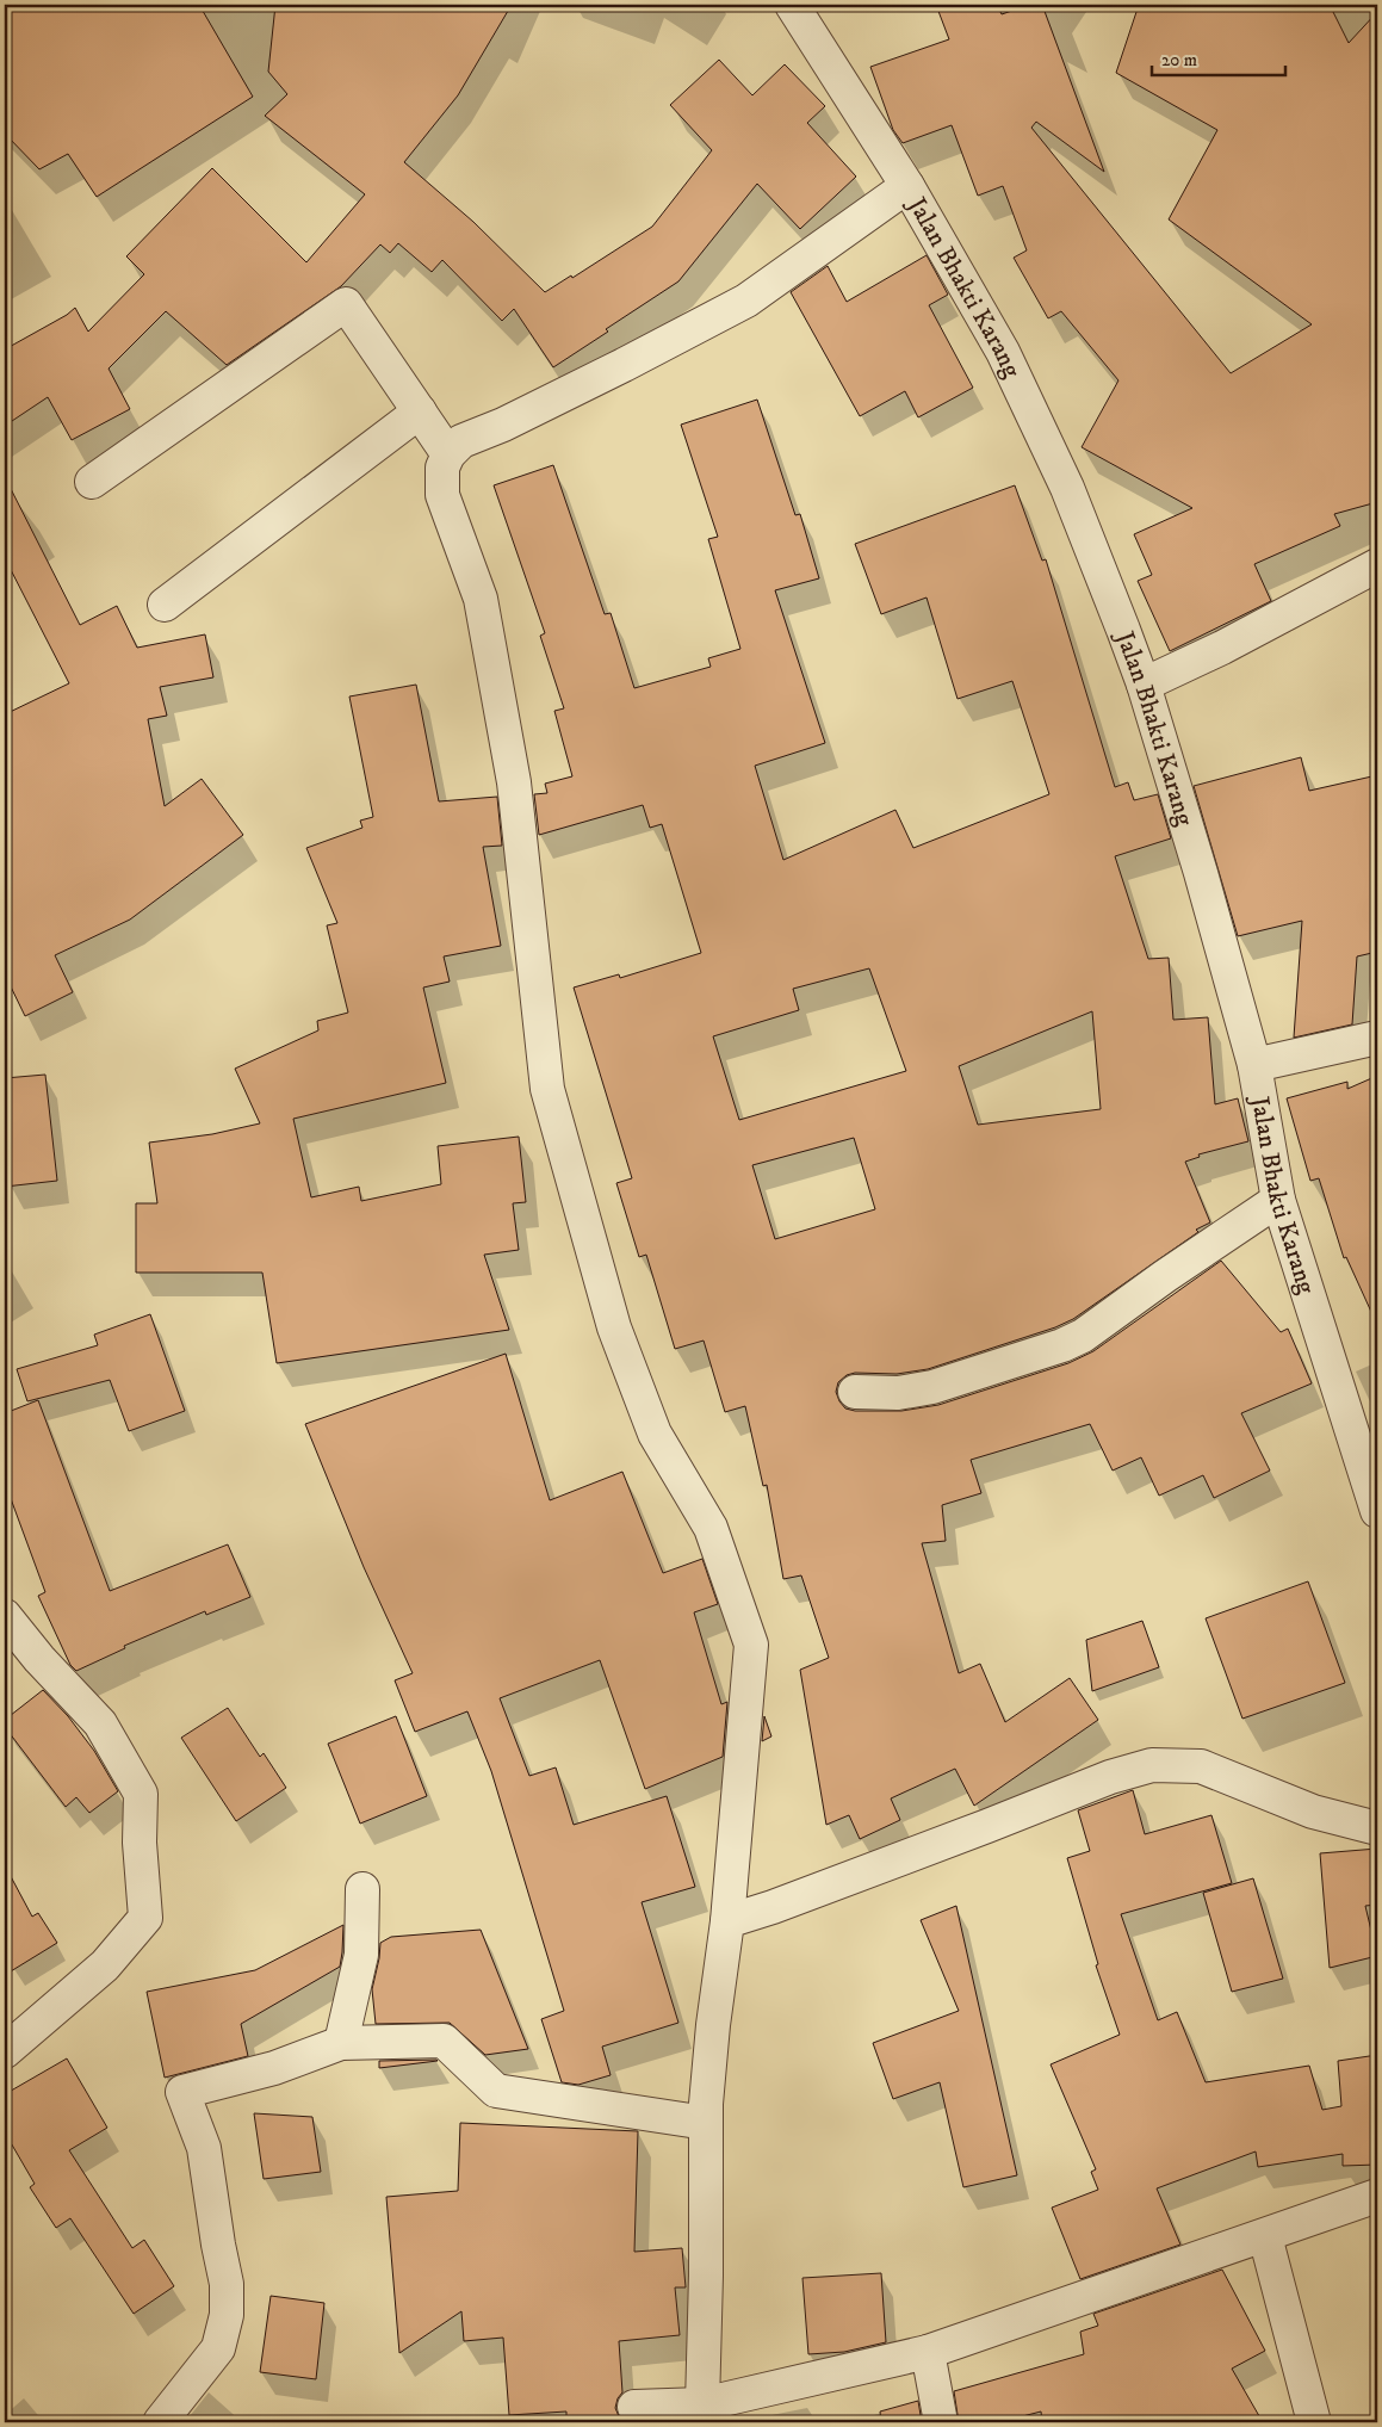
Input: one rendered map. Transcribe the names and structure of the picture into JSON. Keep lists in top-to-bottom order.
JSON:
{
  "streets": {
    "street": ["Jalan Bhakti Karang"]
  },
  "scale_bar": "20 m"
}
